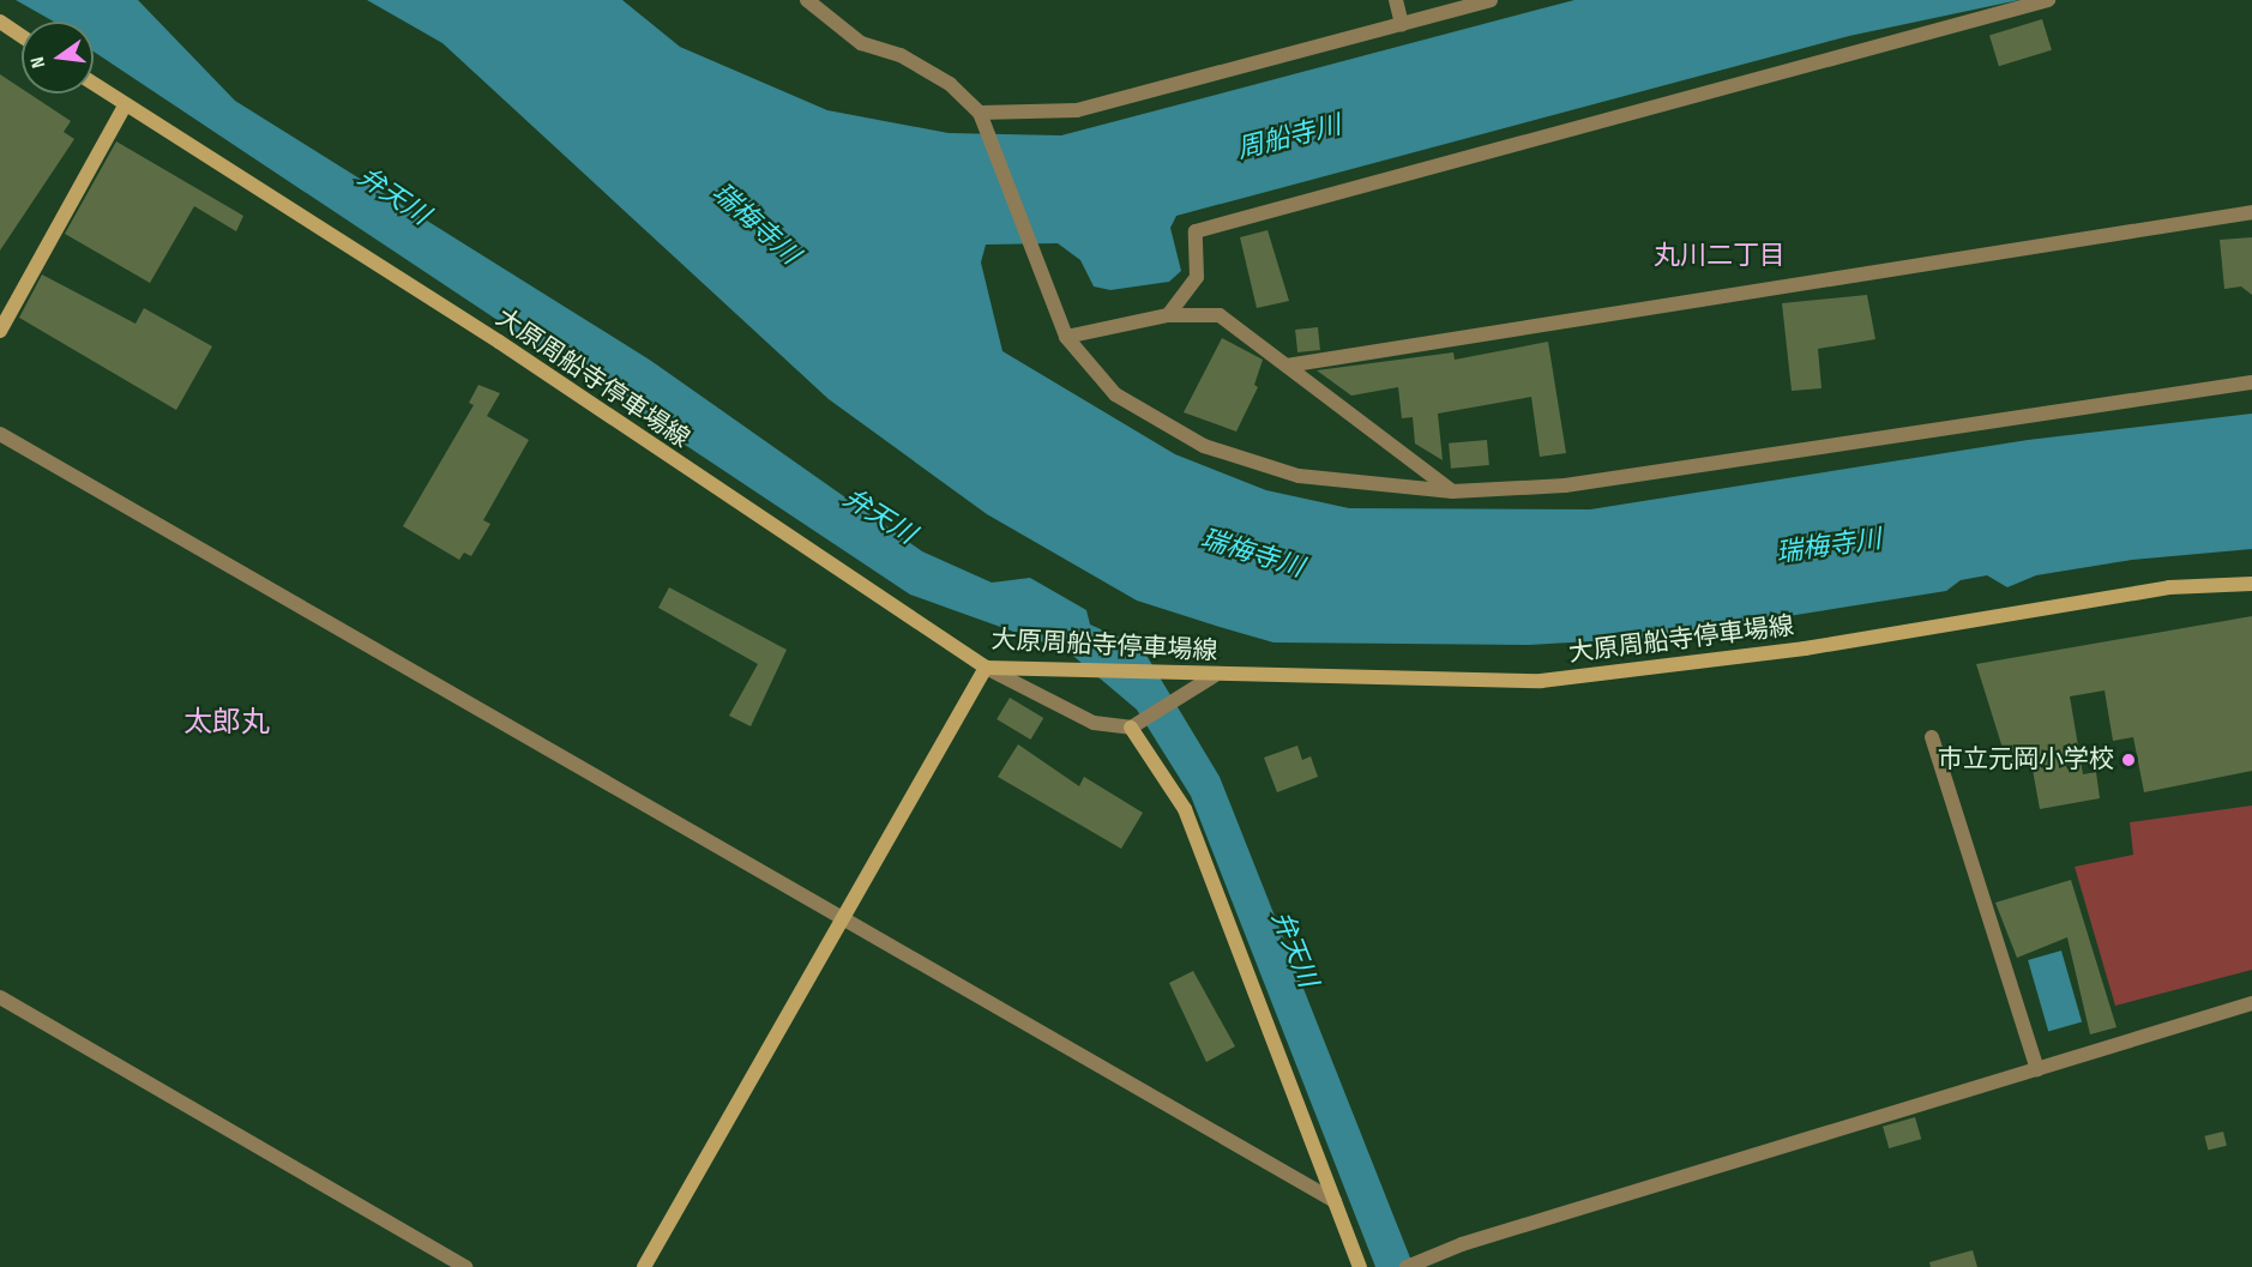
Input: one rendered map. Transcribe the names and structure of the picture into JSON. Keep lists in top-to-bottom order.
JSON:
{
  "streets": {
    "main road": ["大原周船寺停車場線"]
  },
  "districts": ["丸川二丁目", "太郎丸"],
  "water": ["周船寺川", "弁天川", "瑞梅寺川"],
  "places": ["市立元岡小学校"],
  "north": "left"
}
